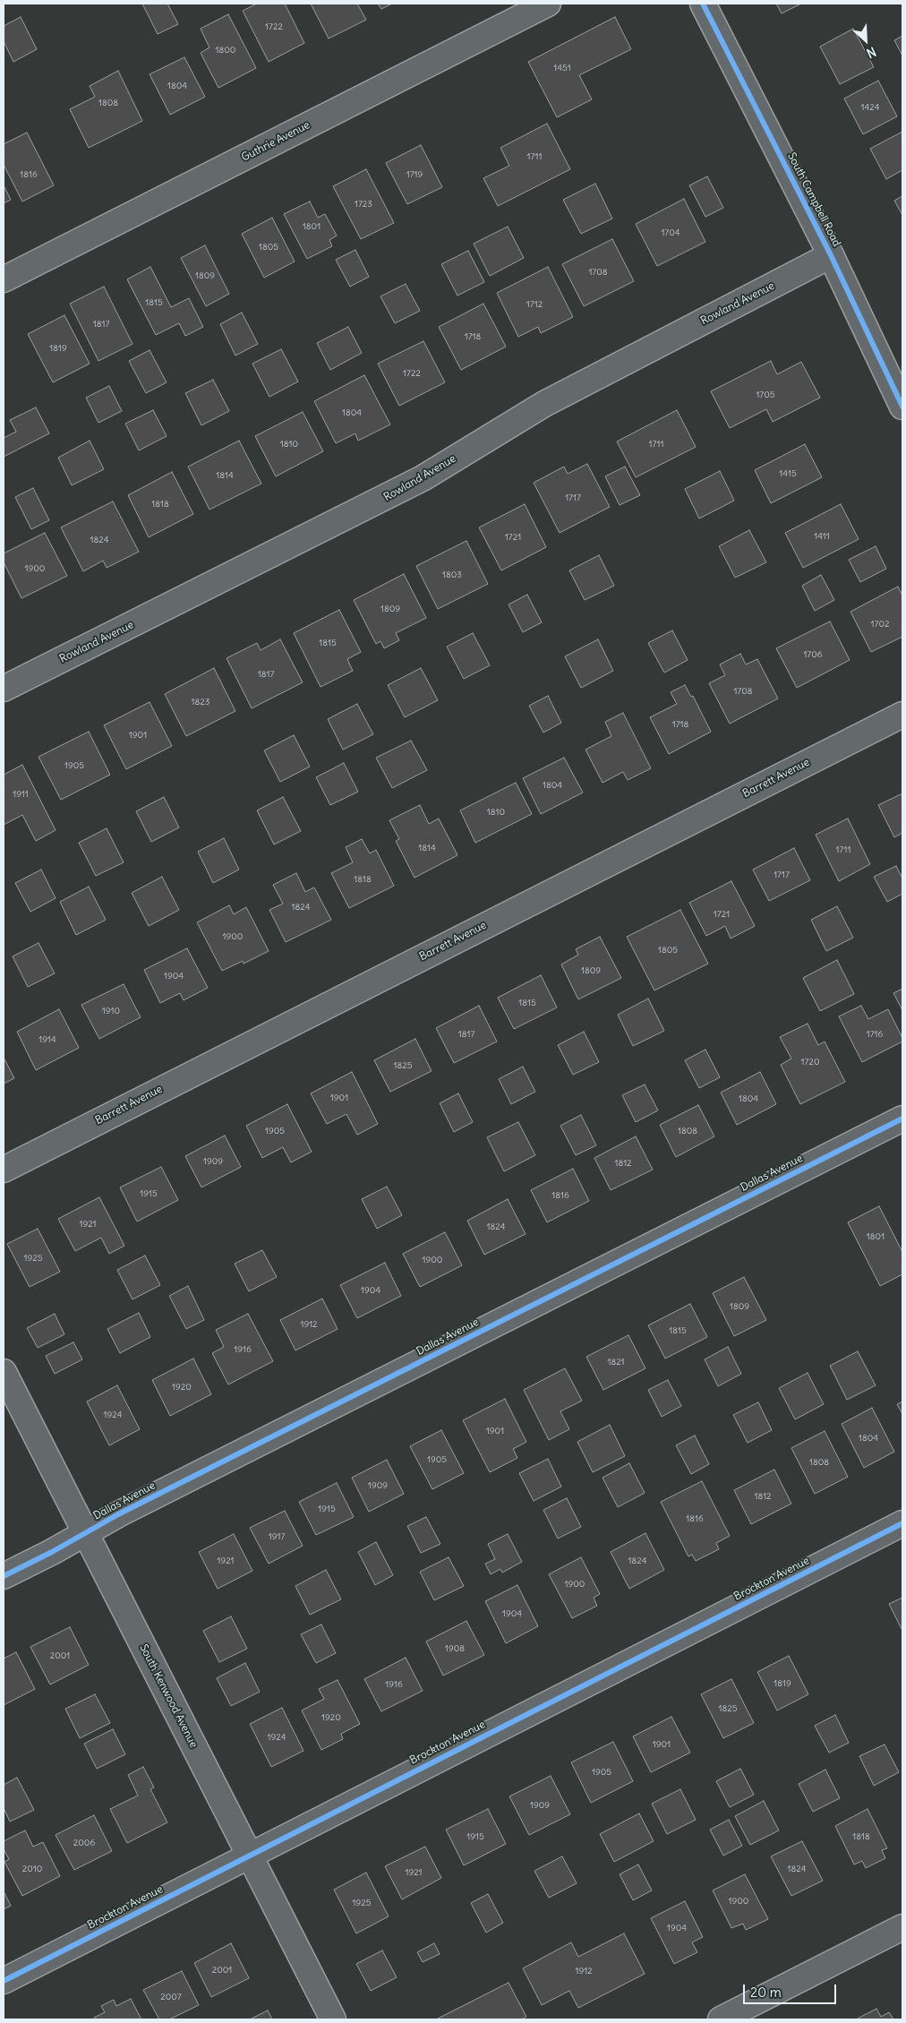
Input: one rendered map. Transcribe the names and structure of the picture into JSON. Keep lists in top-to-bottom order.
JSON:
{
  "streets": {
    "street": [
      "Guthrie Avenue",
      "South Campbell Road",
      "Rowland Avenue",
      "Barrett Avenue",
      "Dallas Avenue",
      "Brockton Avenue",
      "South Kenwood Avenue"
    ]
  },
  "crossings": [
    ["South Campbell Road", "Rowland Avenue"],
    ["Dallas Avenue", "South Kenwood Avenue"],
    ["Brockton Avenue", "South Kenwood Avenue"]
  ],
  "house_numbers": [
    "1722",
    "1800",
    "1451",
    "1804",
    "1808",
    "1424",
    "1711",
    "1816",
    "1719",
    "1723",
    "1801",
    "1704",
    "1805",
    "1708",
    "1809",
    "1815",
    "1712",
    "1817",
    "1718",
    "1819",
    "1722",
    "1705",
    "1804",
    "1810",
    "1711",
    "1415",
    "1814",
    "1717",
    "1818",
    "1411",
    "1721",
    "1824",
    "1900",
    "1803",
    "1809",
    "1702",
    "1815",
    "1706",
    "1817",
    "1708",
    "1823",
    "1718",
    "1901",
    "1905",
    "1804",
    "1911",
    "1810",
    "1814",
    "1711",
    "1717",
    "1818",
    "1824",
    "1721",
    "1900",
    "1805",
    "1809",
    "1904",
    "1815",
    "1910",
    "1817",
    "1716",
    "1914",
    "1720",
    "1825",
    "1901",
    "1804",
    "1905",
    "1808",
    "1909",
    "1812",
    "1915",
    "1816",
    "1921",
    "1824",
    "1801",
    "1925",
    "1900",
    "1904",
    "1809",
    "1912",
    "1815",
    "1916",
    "1821",
    "1920",
    "1924",
    "1901",
    "1804",
    "1905",
    "1808",
    "1909",
    "1812",
    "1915",
    "1816",
    "1917",
    "1921",
    "1824",
    "1900",
    "1904",
    "1908",
    "2001",
    "1819",
    "1916",
    "1825",
    "1920",
    "1924",
    "1901",
    "1905",
    "1909",
    "1915",
    "1818",
    "2006",
    "2010",
    "1824",
    "1921",
    "1900",
    "1925",
    "1904",
    "2001",
    "1912",
    "2007"
  ],
  "scale_bar": "20 m",
  "north": "bottom right"
}
